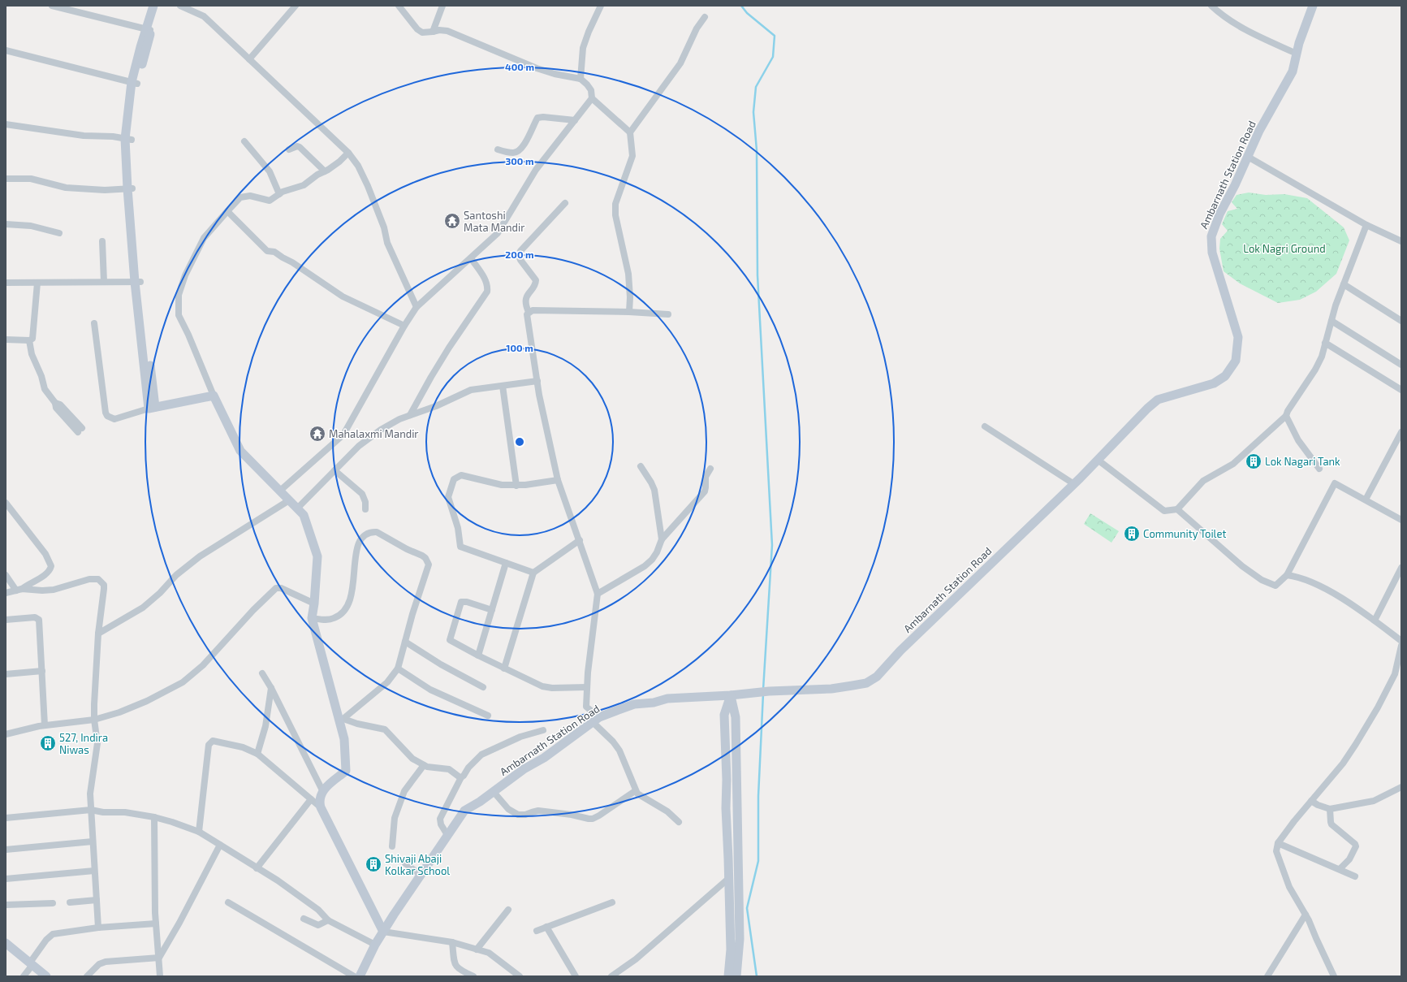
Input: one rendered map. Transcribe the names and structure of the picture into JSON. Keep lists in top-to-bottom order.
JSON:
{
  "streets": {
    "street": ["Ambarnath Station Road"]
  },
  "parks": ["Lok Nagri Ground"],
  "places": {
    "temple": ["Santoshi Mata Mandir", "Mahalaxmi Mandir"],
    "building": [
      "Lok Nagari Tank",
      "Community Toilet",
      "527, Indira Niwas",
      "Shivaji Abaji Kolkar School"
    ]
  },
  "rings": [
    "400 m",
    "300 m",
    "200 m",
    "100 m"
  ]
}
